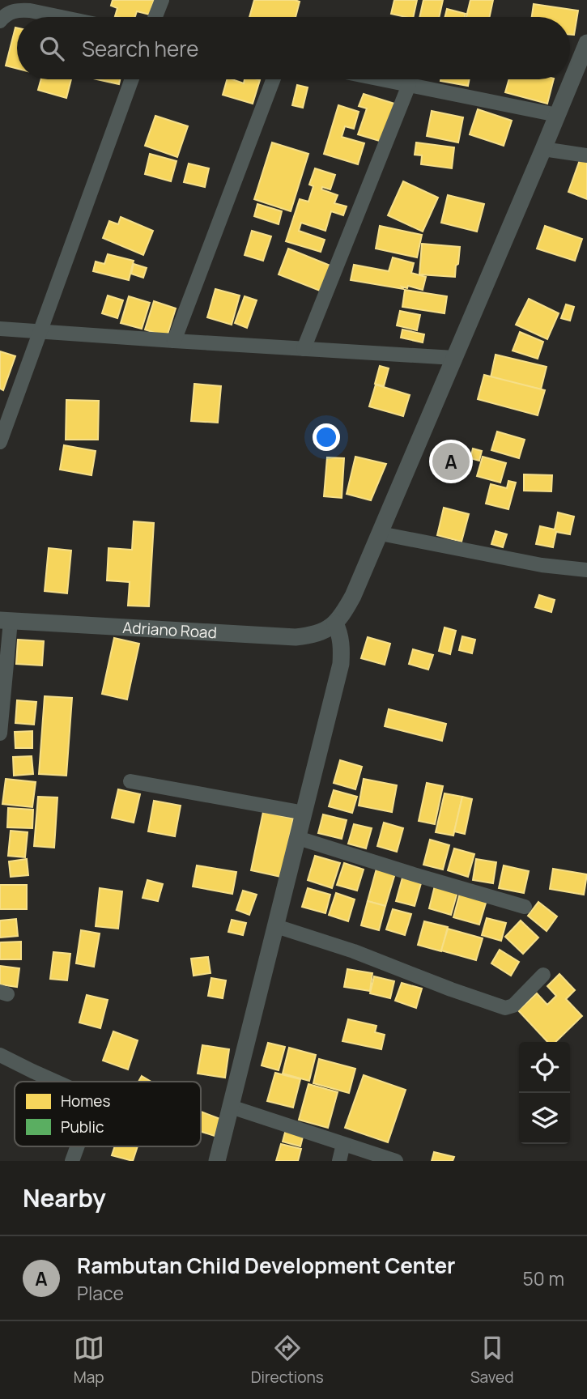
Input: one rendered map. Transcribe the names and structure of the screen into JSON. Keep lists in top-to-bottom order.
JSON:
{
  "streets": {
    "street": ["Adriano Road"]
  },
  "legend": ["Homes", "Public"],
  "page": {
    "search": "Search here",
    "pins": "A",
    "heading": "Nearby",
    "list": [
      {
        "mark": "A",
        "name": "Rambutan Child Development Center",
        "note": "Place",
        "value": "50 m"
      }
    ],
    "nav": ["Map", "Directions", "Saved"]
  }
}
